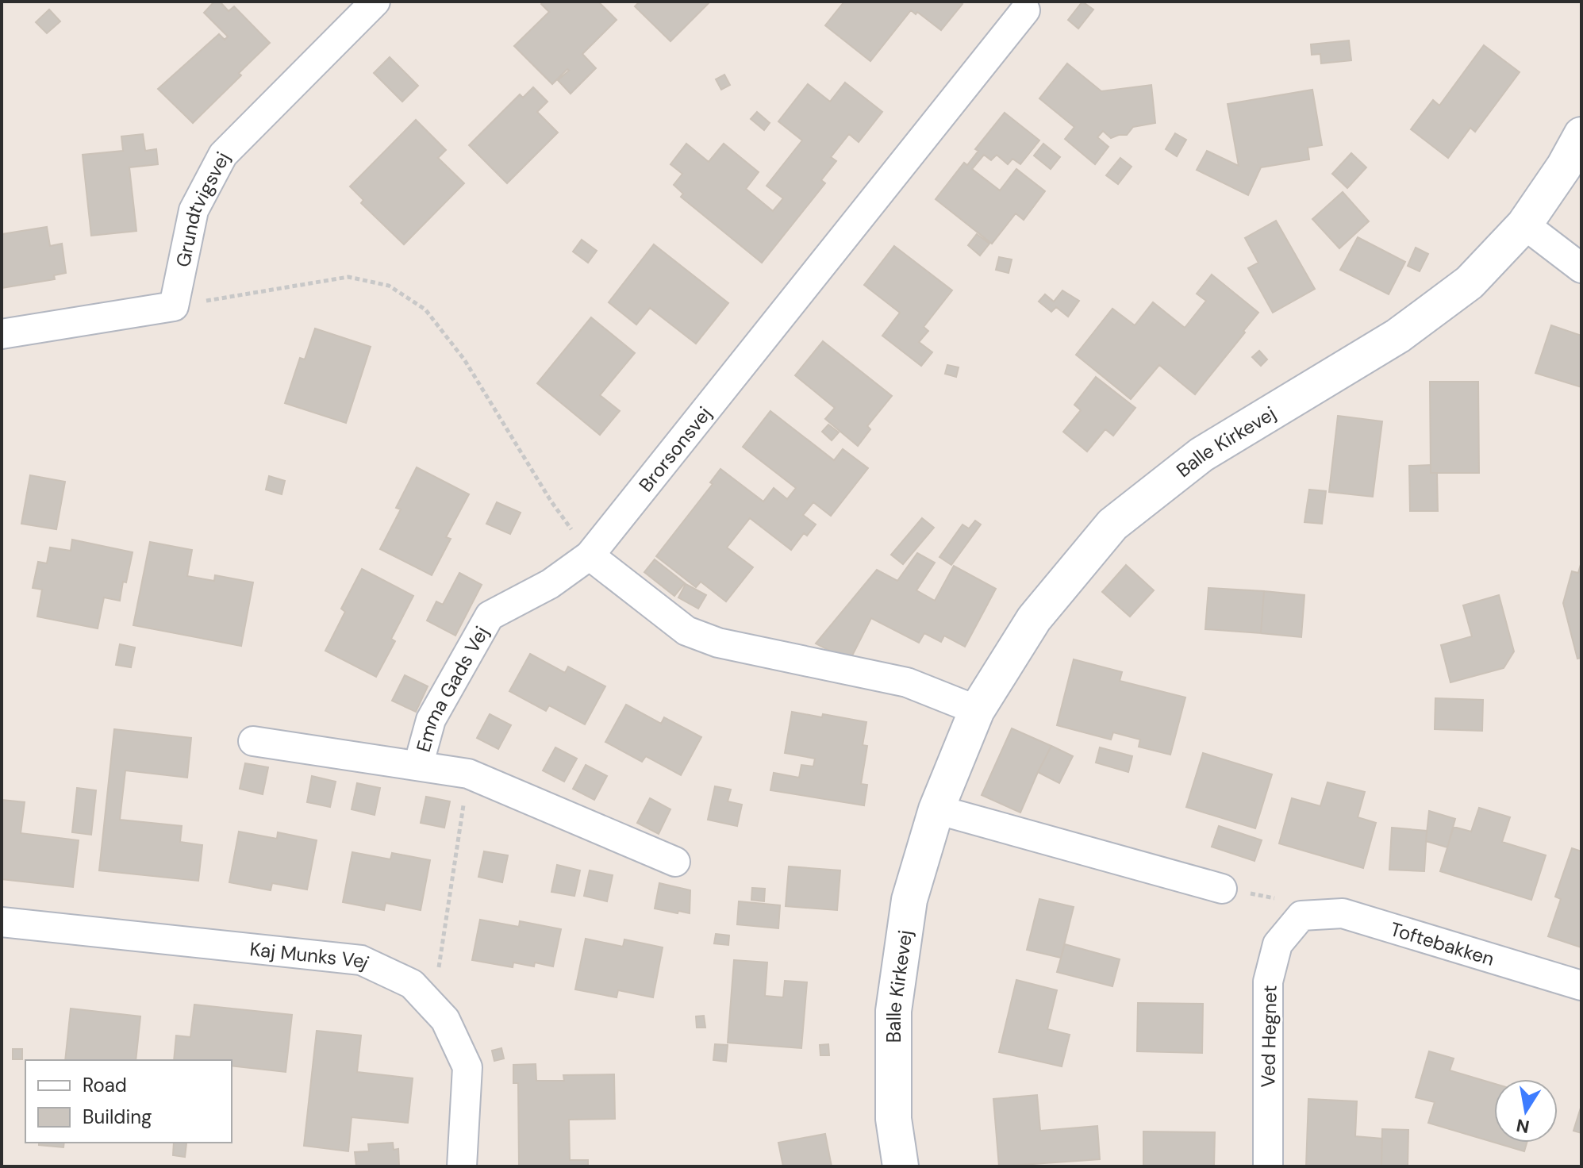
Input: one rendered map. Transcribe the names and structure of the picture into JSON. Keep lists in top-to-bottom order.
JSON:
{
  "streets": {
    "street": [
      "Grundtvigsvej",
      "Balle Kirkevej",
      "Brorsonsvej",
      "Emma Gads Vej",
      "Toftebakken",
      "Kaj Munks Vej",
      "Ved Hegnet"
    ]
  },
  "crossings": [
    ["Brorsonsvej", "Emma Gads Vej"],
    ["Toftebakken", "Ved Hegnet"]
  ],
  "legend": ["Road", "Building"],
  "north": "bottom"
}
